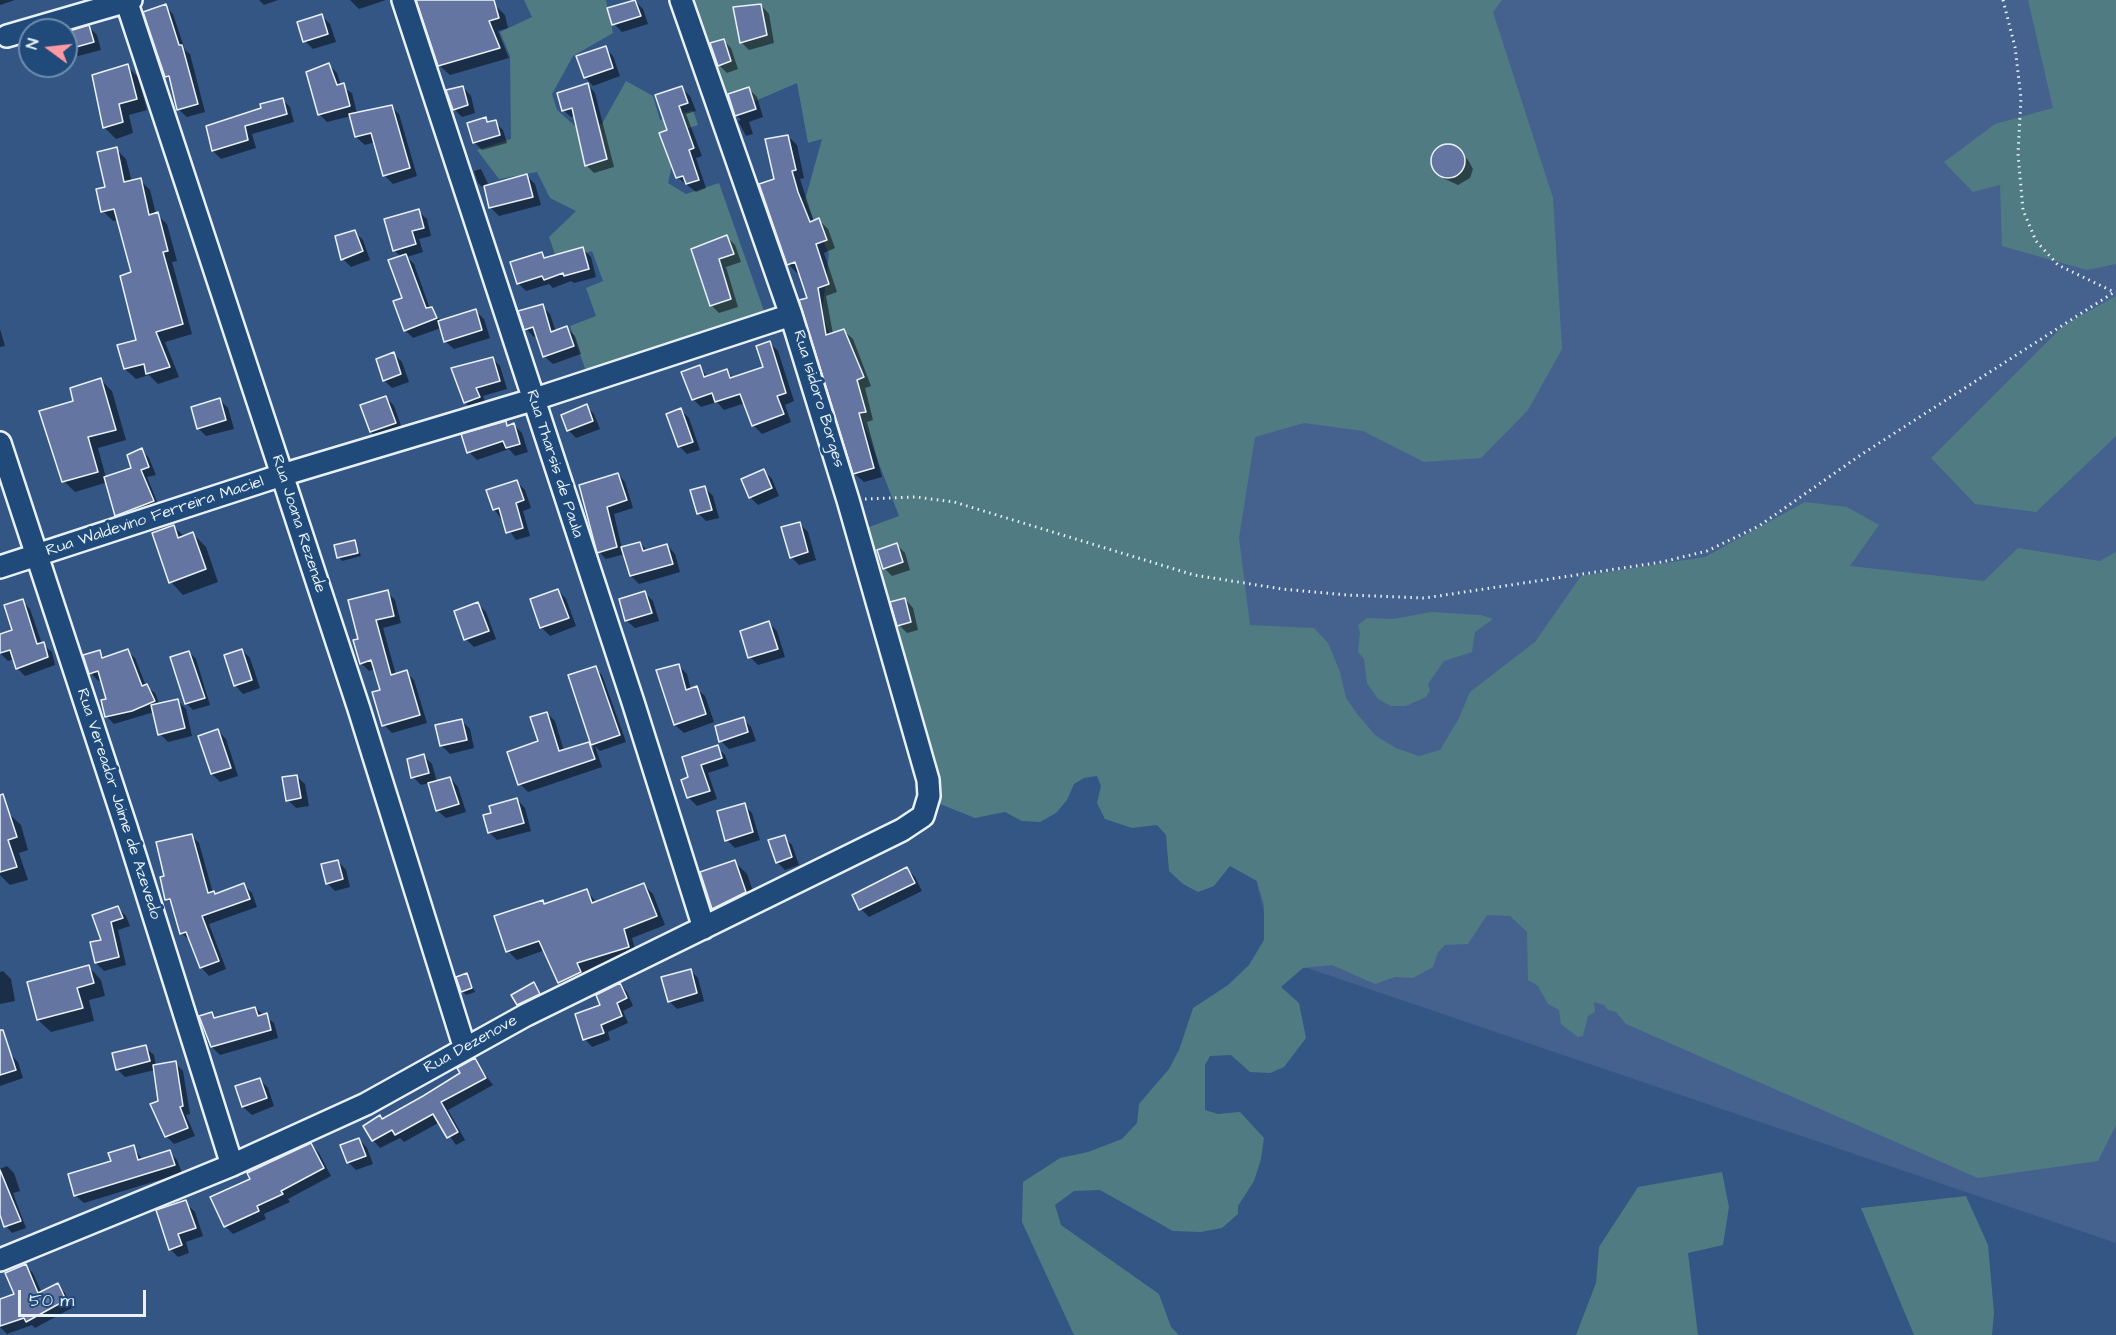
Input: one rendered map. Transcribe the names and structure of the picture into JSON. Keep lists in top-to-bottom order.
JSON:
{
  "streets": {
    "street": [
      "Rua Isidoro Borges",
      "Rua Tharsis de Paula",
      "Rua Waldevino Ferreira Maciel",
      "Rua Joana Rezende",
      "Rua Vereador Jaime de Azevedo",
      "Rua Dezenove"
    ]
  },
  "crossings": [
    ["Rua Isidoro Borges", "Rua Waldevino Ferreira Maciel"],
    ["Rua Isidoro Borges", "Rua Dezenove"],
    ["Rua Tharsis de Paula", "Rua Waldevino Ferreira Maciel"],
    ["Rua Tharsis de Paula", "Rua Dezenove"],
    ["Rua Waldevino Ferreira Maciel", "Rua Joana Rezende"],
    ["Rua Waldevino Ferreira Maciel", "Rua Vereador Jaime de Azevedo"],
    ["Rua Joana Rezende", "Rua Dezenove"],
    ["Rua Vereador Jaime de Azevedo", "Rua Dezenove"]
  ],
  "scale_bar": "50 m",
  "north": "left"
}
